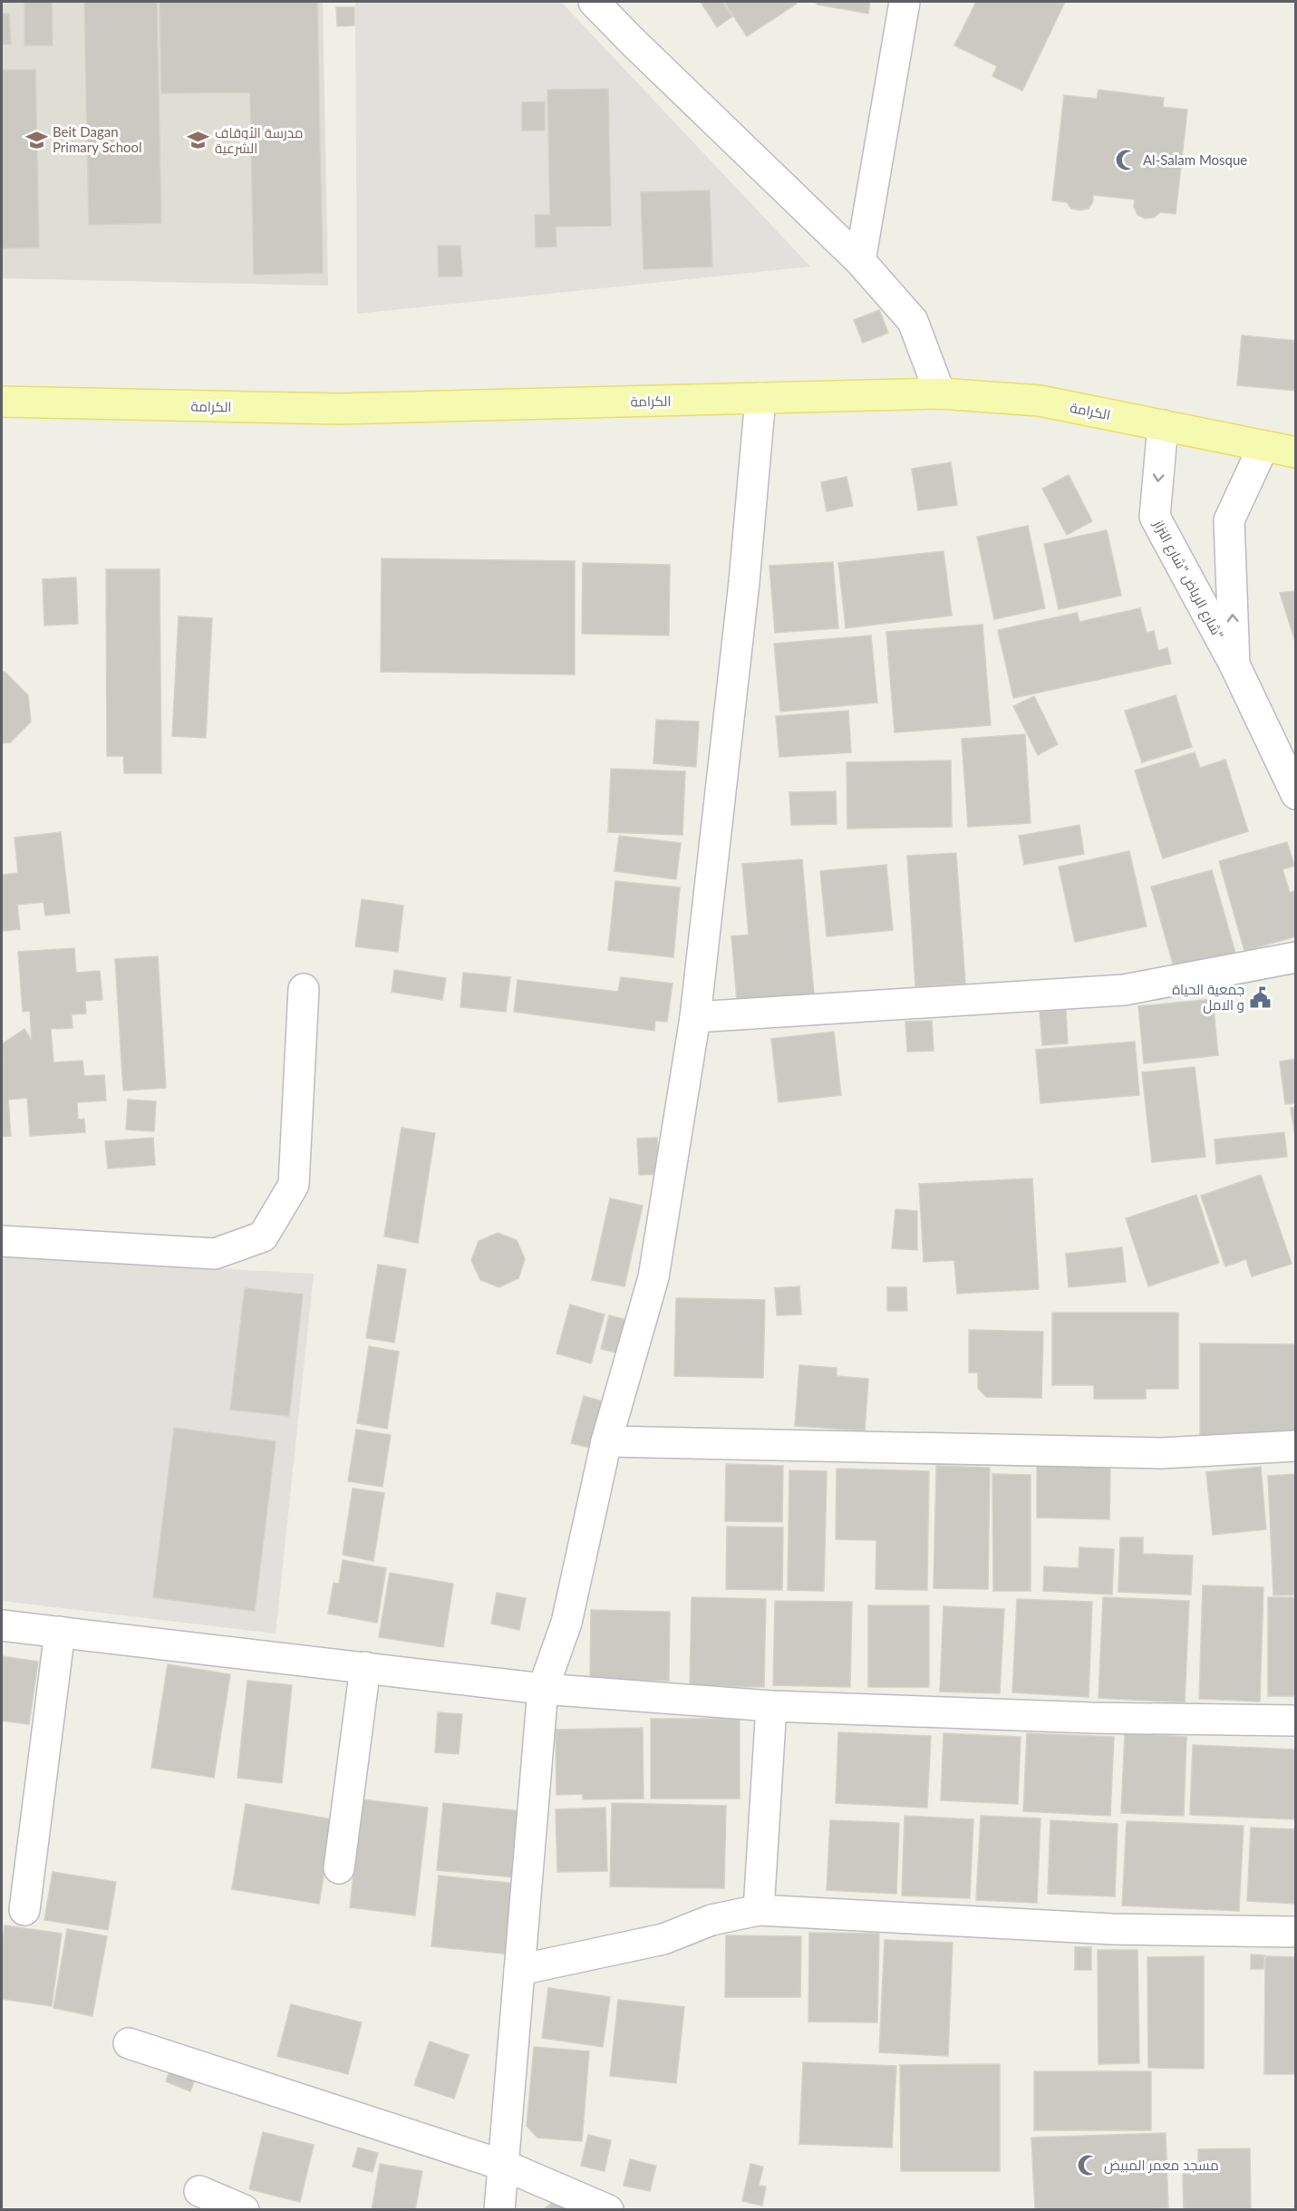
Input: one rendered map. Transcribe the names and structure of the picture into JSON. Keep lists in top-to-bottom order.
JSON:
{
  "streets": {
    "main road": ["الكرامة"],
    "street": ["شارع الرياض \"شارع النزاز\""]
  },
  "crossings": [
    ["الكرامة", "شارع الرياض \"شارع النزاز\""]
  ],
  "places": {
    "school or university": ["Beit Dagan Primary School", "مدرسة الأوقاف الشرعية"],
    "mosque": ["Al-Salam Mosque", "مسجد معمر المبيض"],
    "public building": ["جمعية الحياة و الامل"]
  }
}
